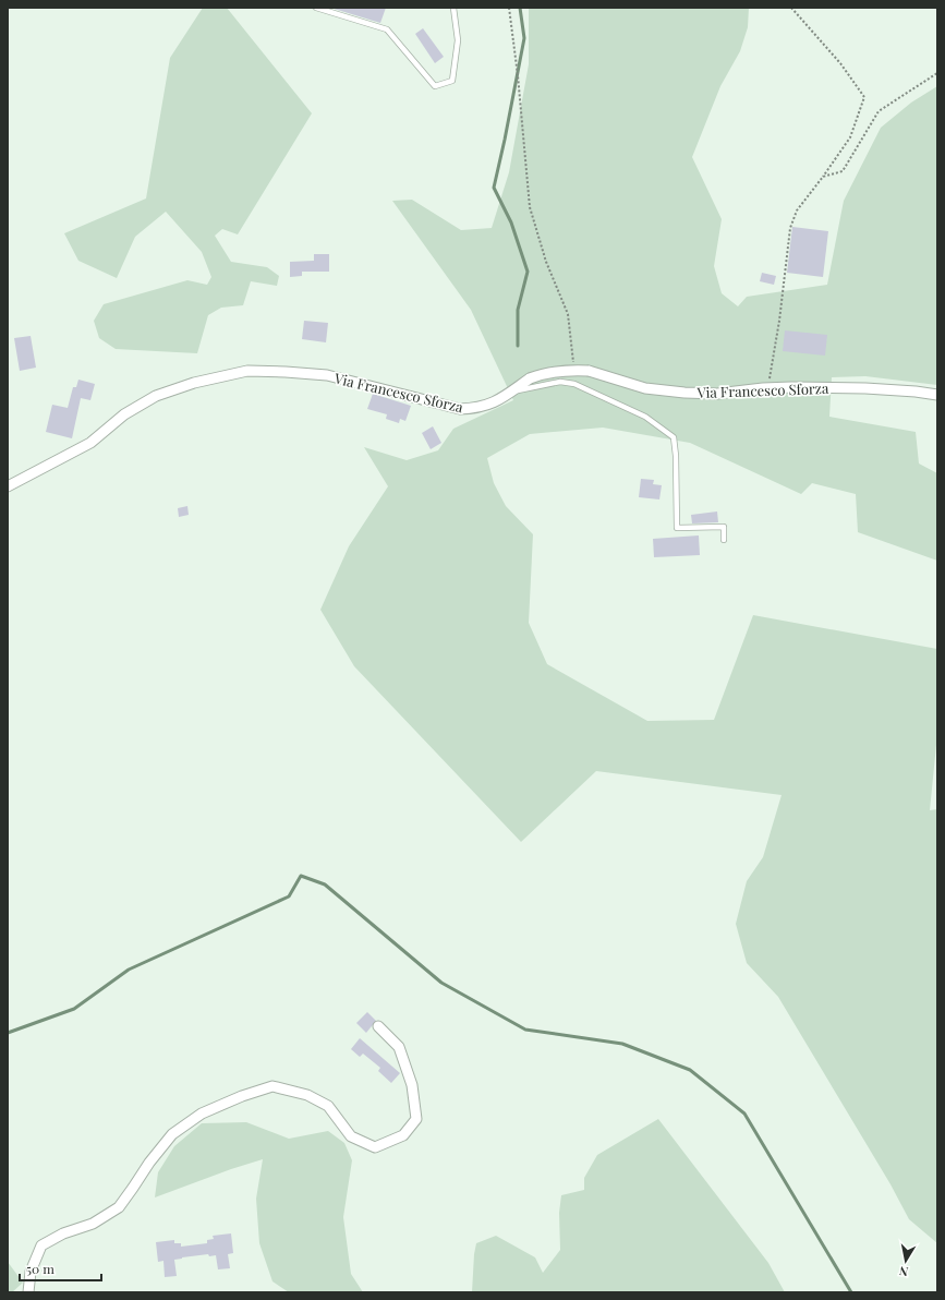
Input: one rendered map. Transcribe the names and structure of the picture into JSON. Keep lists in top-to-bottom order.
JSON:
{
  "streets": {
    "street": ["Via Francesco Sforza"]
  },
  "scale_bar": "50 m",
  "north": "bottom"
}
